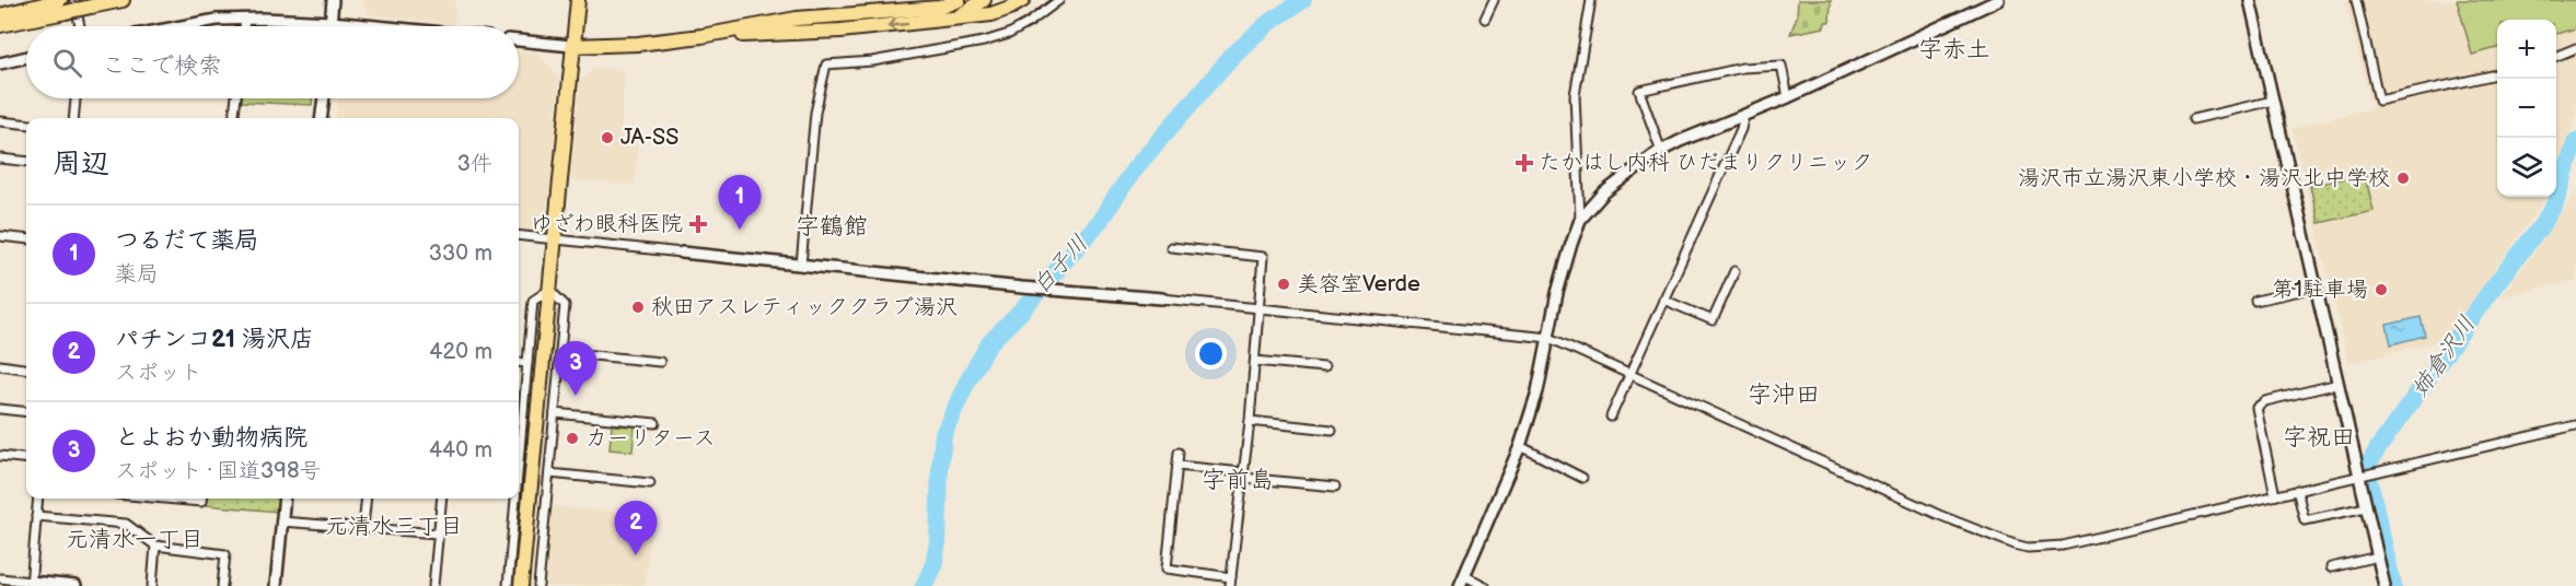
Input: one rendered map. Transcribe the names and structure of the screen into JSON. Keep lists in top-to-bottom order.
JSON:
{
  "districts": [
    "字赤土",
    "字鶴館",
    "字沖田",
    "字祝田",
    "字前島",
    "元清水三丁目",
    "元清水一丁目"
  ],
  "water": ["白子川", "姉倉沢川"],
  "places": {
    "other": [
      "JA-SS",
      "湯沢市立湯沢東小学校・湯沢北中学校",
      "美容室Verde",
      "第1駐車場",
      "秋田アスレティッククラブ湯沢",
      "カーリタース"
    ],
    "health": ["たかはし内科 ひだまりクリニック", "ゆざわ眼科医院"]
  },
  "page": {
    "map_buttons": ["+", "−"],
    "search": "ここで検索",
    "heading": ["周辺", "3件"],
    "pins": ["1", "3", "2"],
    "list": [
      {
        "mark": "1",
        "name": "つるだて薬局",
        "note": "薬局",
        "value": "330 m"
      },
      {
        "mark": "2",
        "name": "パチンコ21 湯沢店",
        "note": "スポット",
        "value": "420 m"
      },
      {
        "mark": "3",
        "name": "とよおか動物病院",
        "note": "スポット · 国道398号",
        "value": "440 m"
      }
    ]
  }
}
